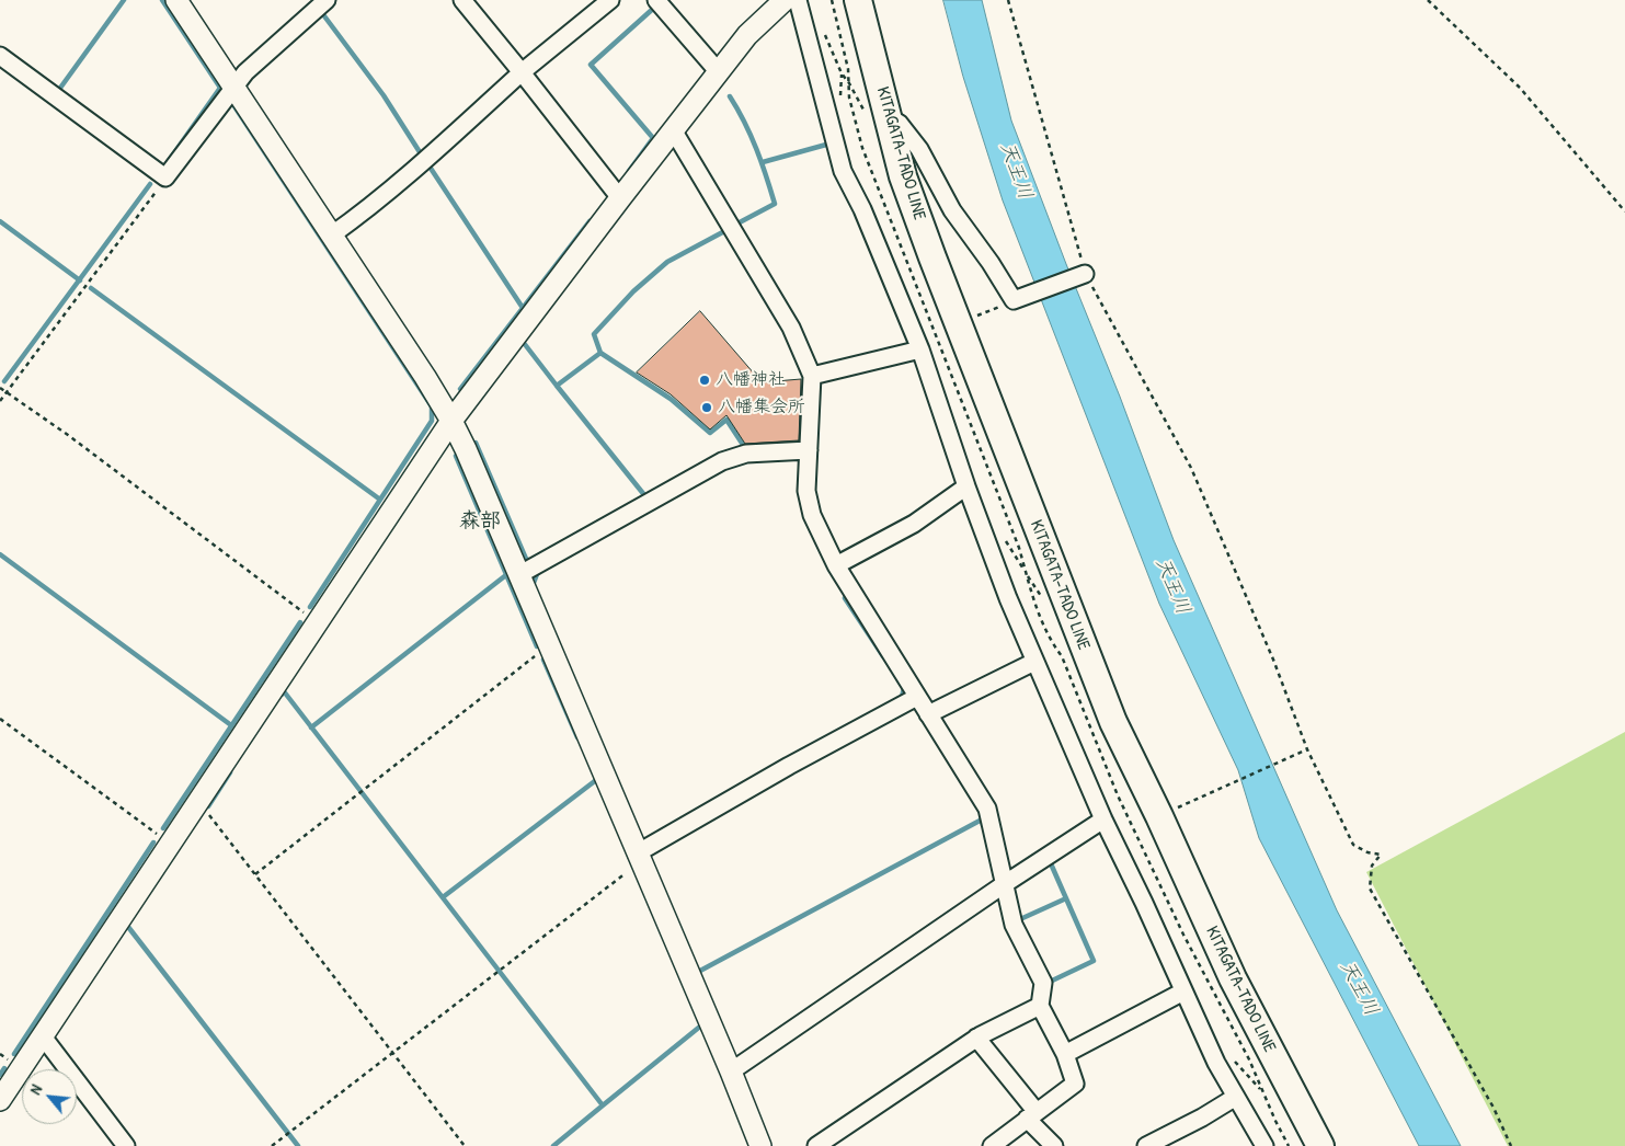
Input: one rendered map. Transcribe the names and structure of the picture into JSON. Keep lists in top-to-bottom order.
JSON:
{
  "streets": {
    "main road": ["KITAGATA-TADO LINE"]
  },
  "districts": ["森部"],
  "water": ["天王川"],
  "places": ["八幡神社", "八幡集会所"],
  "north": "top left"
}
